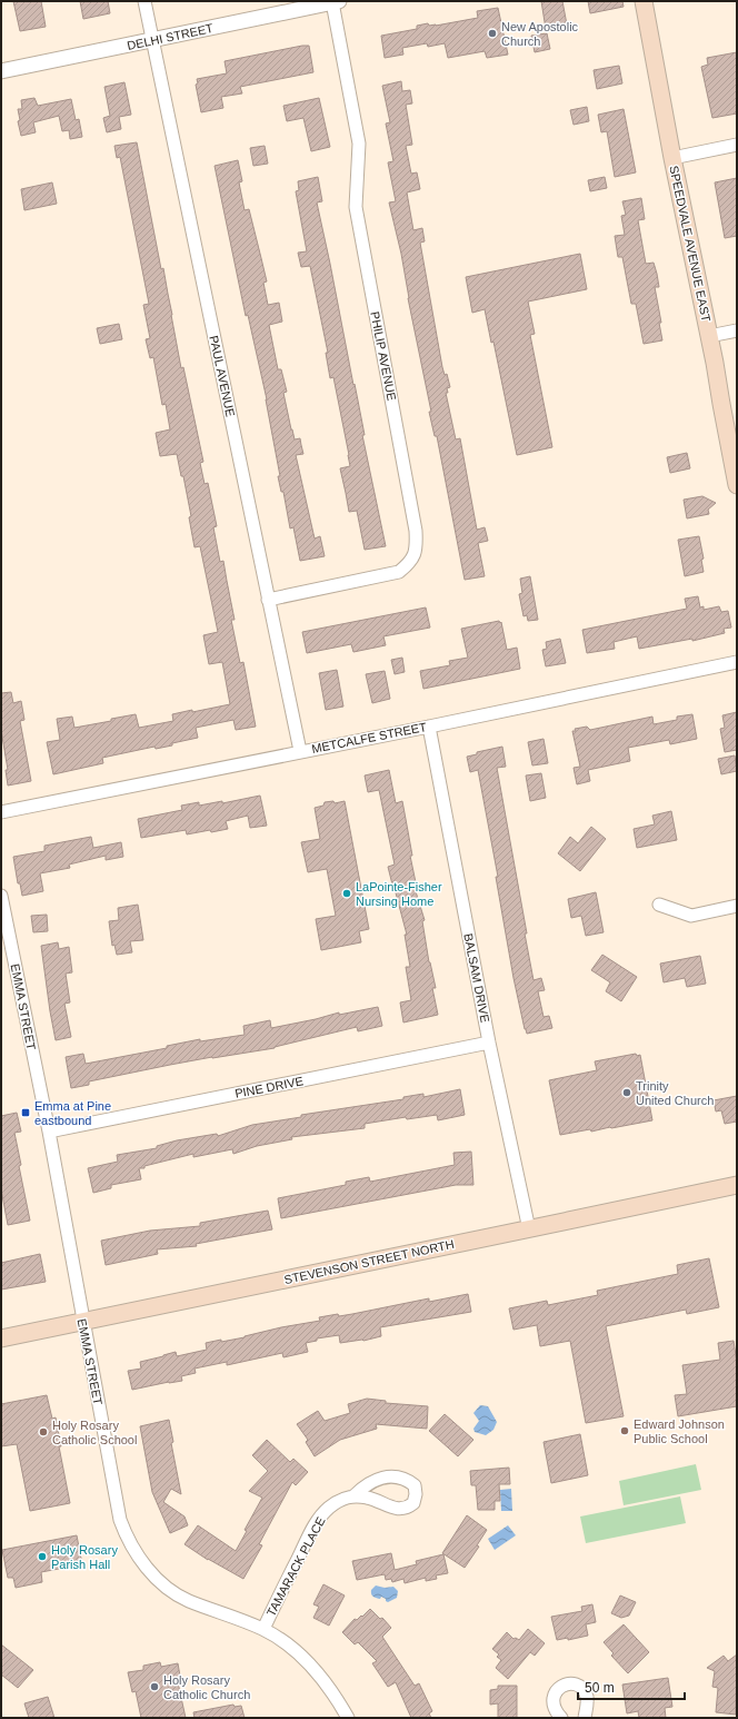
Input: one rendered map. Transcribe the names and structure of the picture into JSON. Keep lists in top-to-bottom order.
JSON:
{
  "streets": {
    "main road": ["SPEEDVALE AVENUE EAST", "STEVENSON STREET NORTH"],
    "street": [
      "DELHI STREET",
      "PHILIP AVENUE",
      "PAUL AVENUE",
      "METCALFE STREET",
      "BALSAM DRIVE",
      "EMMA STREET",
      "PINE DRIVE",
      "TAMARACK PLACE"
    ]
  },
  "crossings": [
    ["DELHI STREET", "PHILIP AVENUE"],
    ["DELHI STREET", "PAUL AVENUE"],
    ["PHILIP AVENUE", "PAUL AVENUE"],
    ["PAUL AVENUE", "METCALFE STREET"],
    ["METCALFE STREET", "BALSAM DRIVE"],
    ["BALSAM DRIVE", "PINE DRIVE"],
    ["BALSAM DRIVE", "STEVENSON STREET NORTH"],
    ["EMMA STREET", "PINE DRIVE"],
    ["EMMA STREET", "STEVENSON STREET NORTH"],
    ["EMMA STREET", "TAMARACK PLACE"]
  ],
  "places": {
    "other": [
      "New Apostolic Church",
      "LaPointe-Fisher Nursing Home",
      "Trinity United Church",
      "Edward Johnson Public School",
      "Holy Rosary Catholic School",
      "Holy Rosary Parish Hall",
      "Holy Rosary Catholic Church"
    ],
    "transit": ["Emma at Pine eastbound"]
  },
  "scale_bar": "50 m"
}
